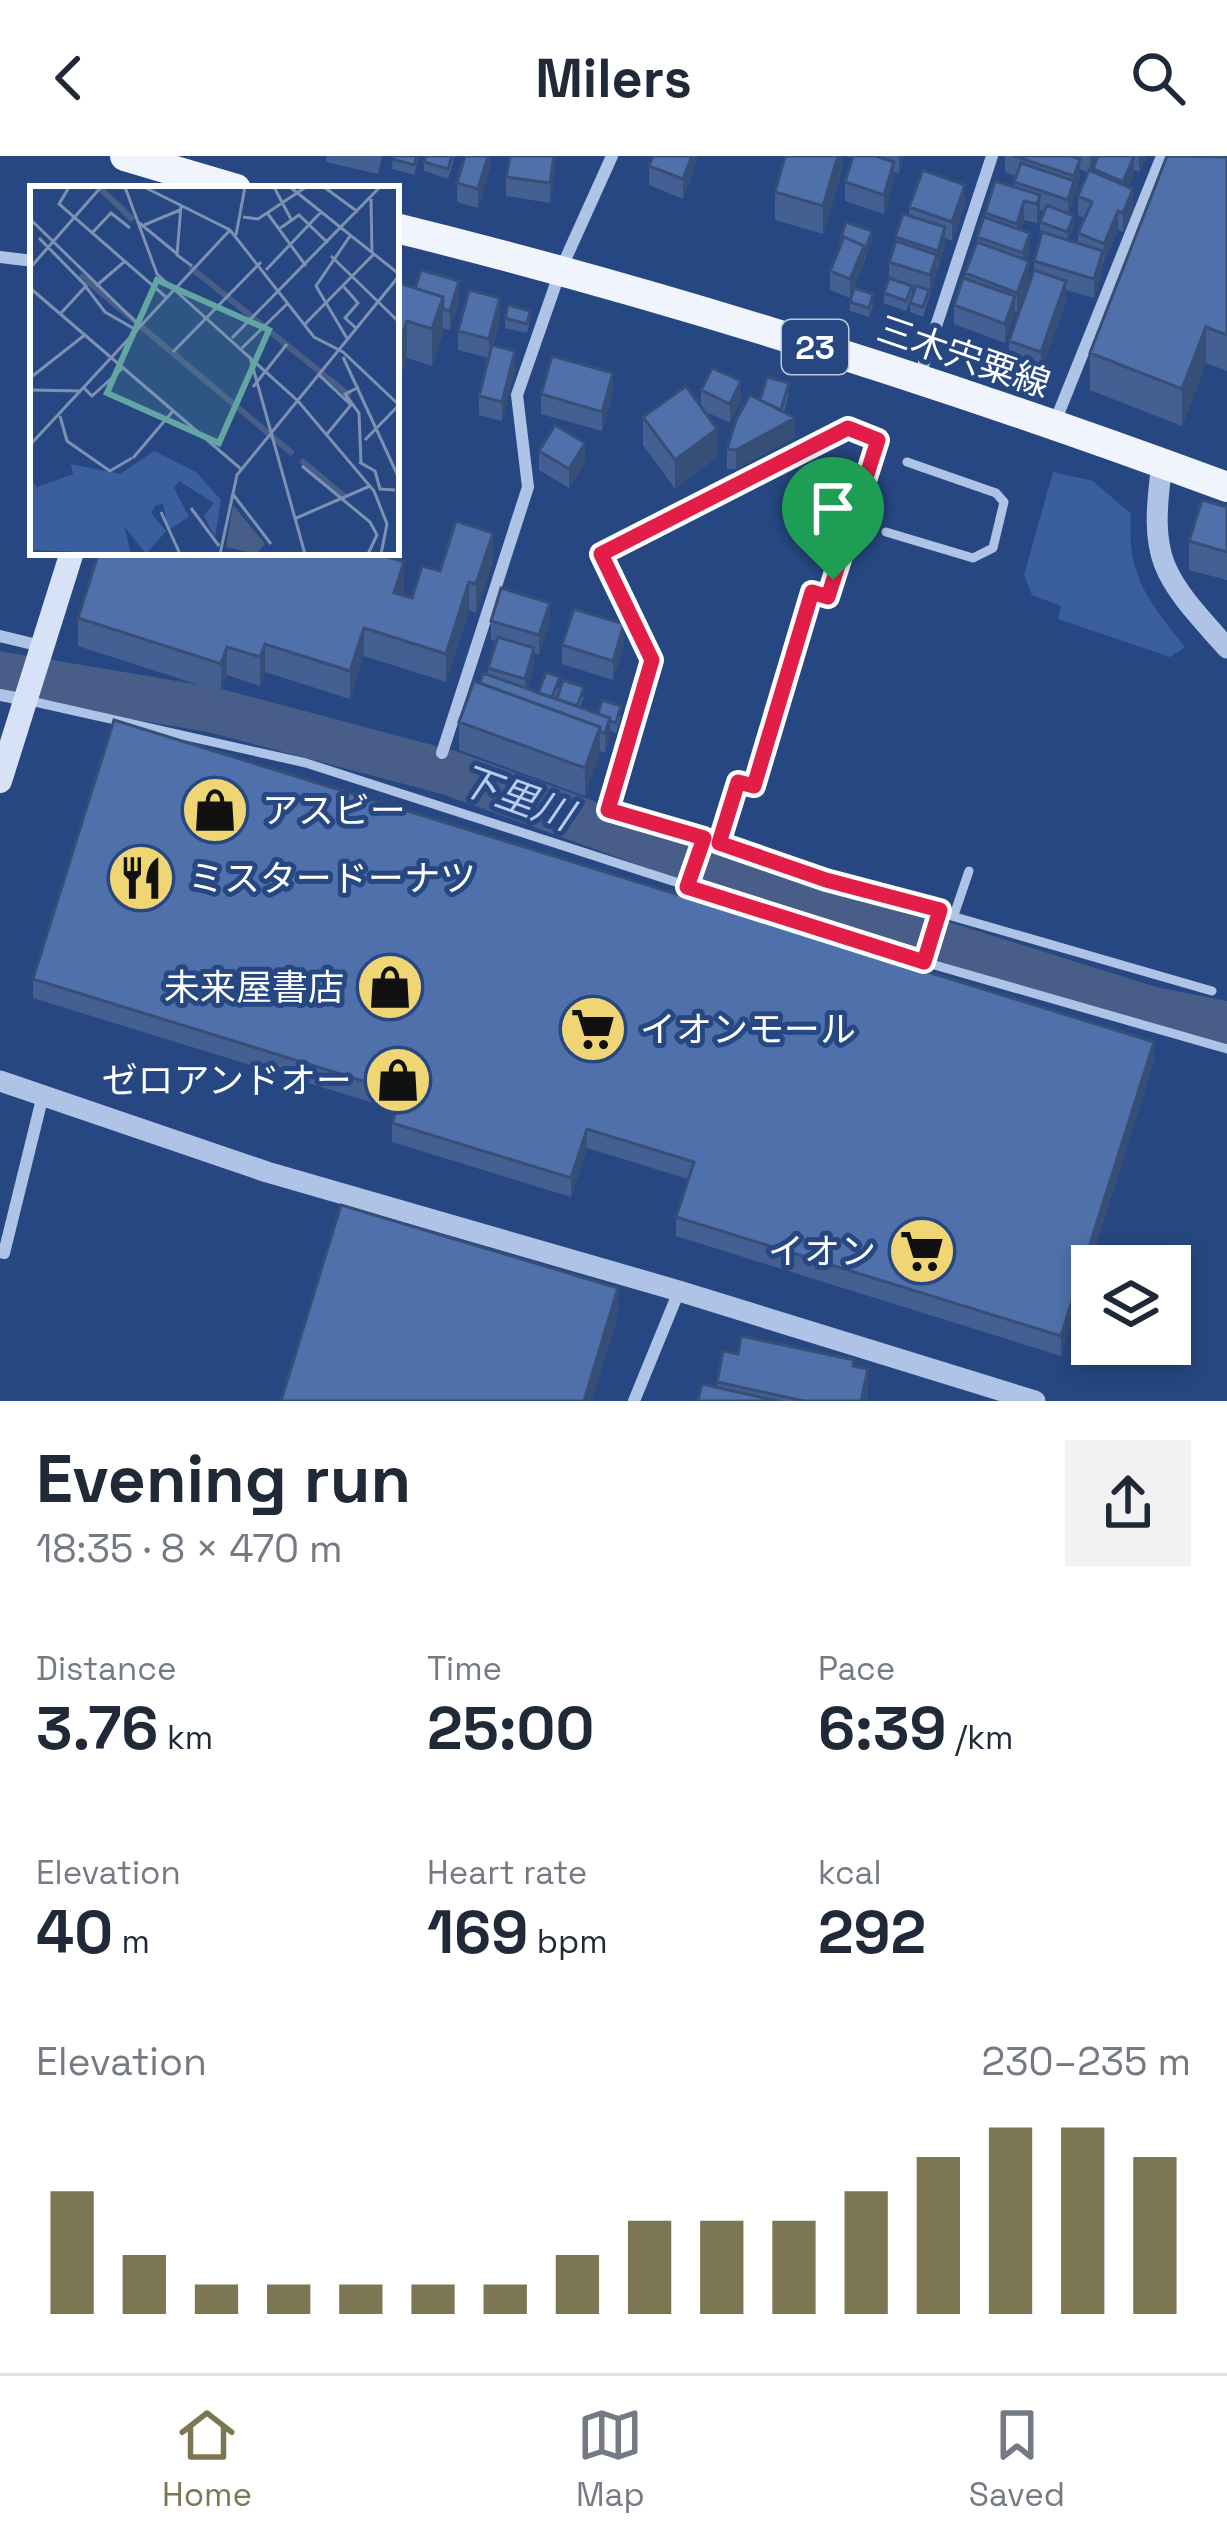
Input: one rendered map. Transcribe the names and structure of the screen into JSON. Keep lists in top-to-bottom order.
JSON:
{
  "streets": {
    "main road": ["23", "三木宍粟線"]
  },
  "water": ["下里川"],
  "places": {
    "shop": ["アスビー", "未来屋書店", "ゼロアンドオー"],
    "restaurant": ["ミスタードーナツ"],
    "supermarket": ["イオンモール", "イオン"]
  },
  "page": {
    "header": "Milers",
    "heading": ["Evening run", "18:35 · 8 × 470 m"],
    "stats": [
      ["Distance", "3.76 km"],
      ["Time", "25:00"],
      ["Pace", "6:39 /km"],
      ["Elevation", "40 m"],
      ["Heart rate", "169 bpm"],
      ["kcal", "292"]
    ],
    "chart": ["Elevation", "230–235 m"],
    "tabs": ["Home", "Map", "Saved"]
  }
}
